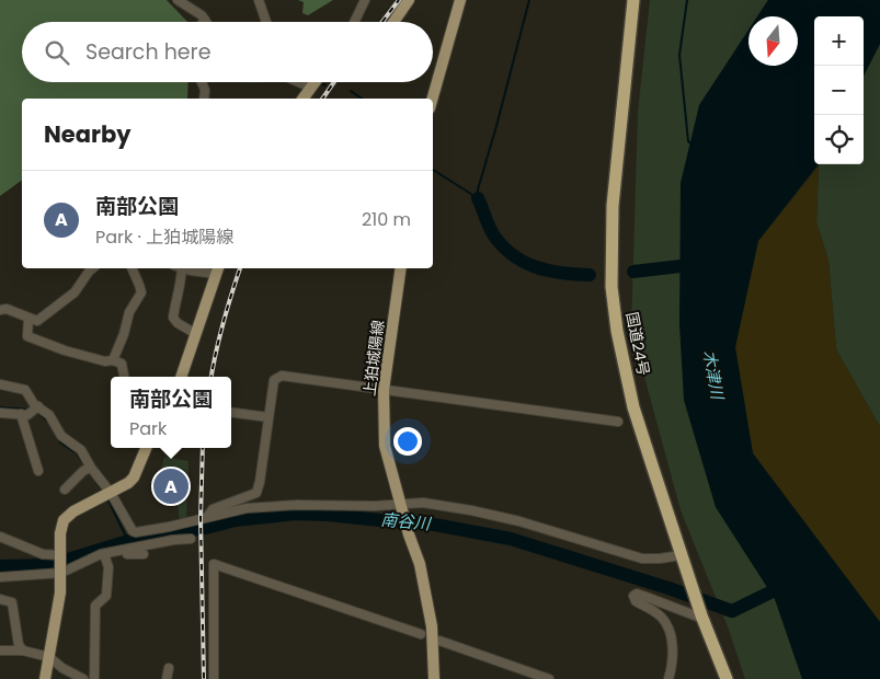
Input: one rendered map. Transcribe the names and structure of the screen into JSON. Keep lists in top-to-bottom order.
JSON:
{
  "streets": {
    "highway": ["国道24号"],
    "main road": ["上狛城陽線"]
  },
  "water": ["木津川", "南谷川"],
  "north": "bottom",
  "page": {
    "map_buttons": ["+", "−"],
    "search": "Search here",
    "heading": "Nearby",
    "list": [
      {
        "mark": "A",
        "name": "南部公園",
        "note": "Park · 上狛城陽線",
        "value": "210 m"
      }
    ],
    "popup": ["南部公園", "Park"],
    "pins": "A"
  }
}
